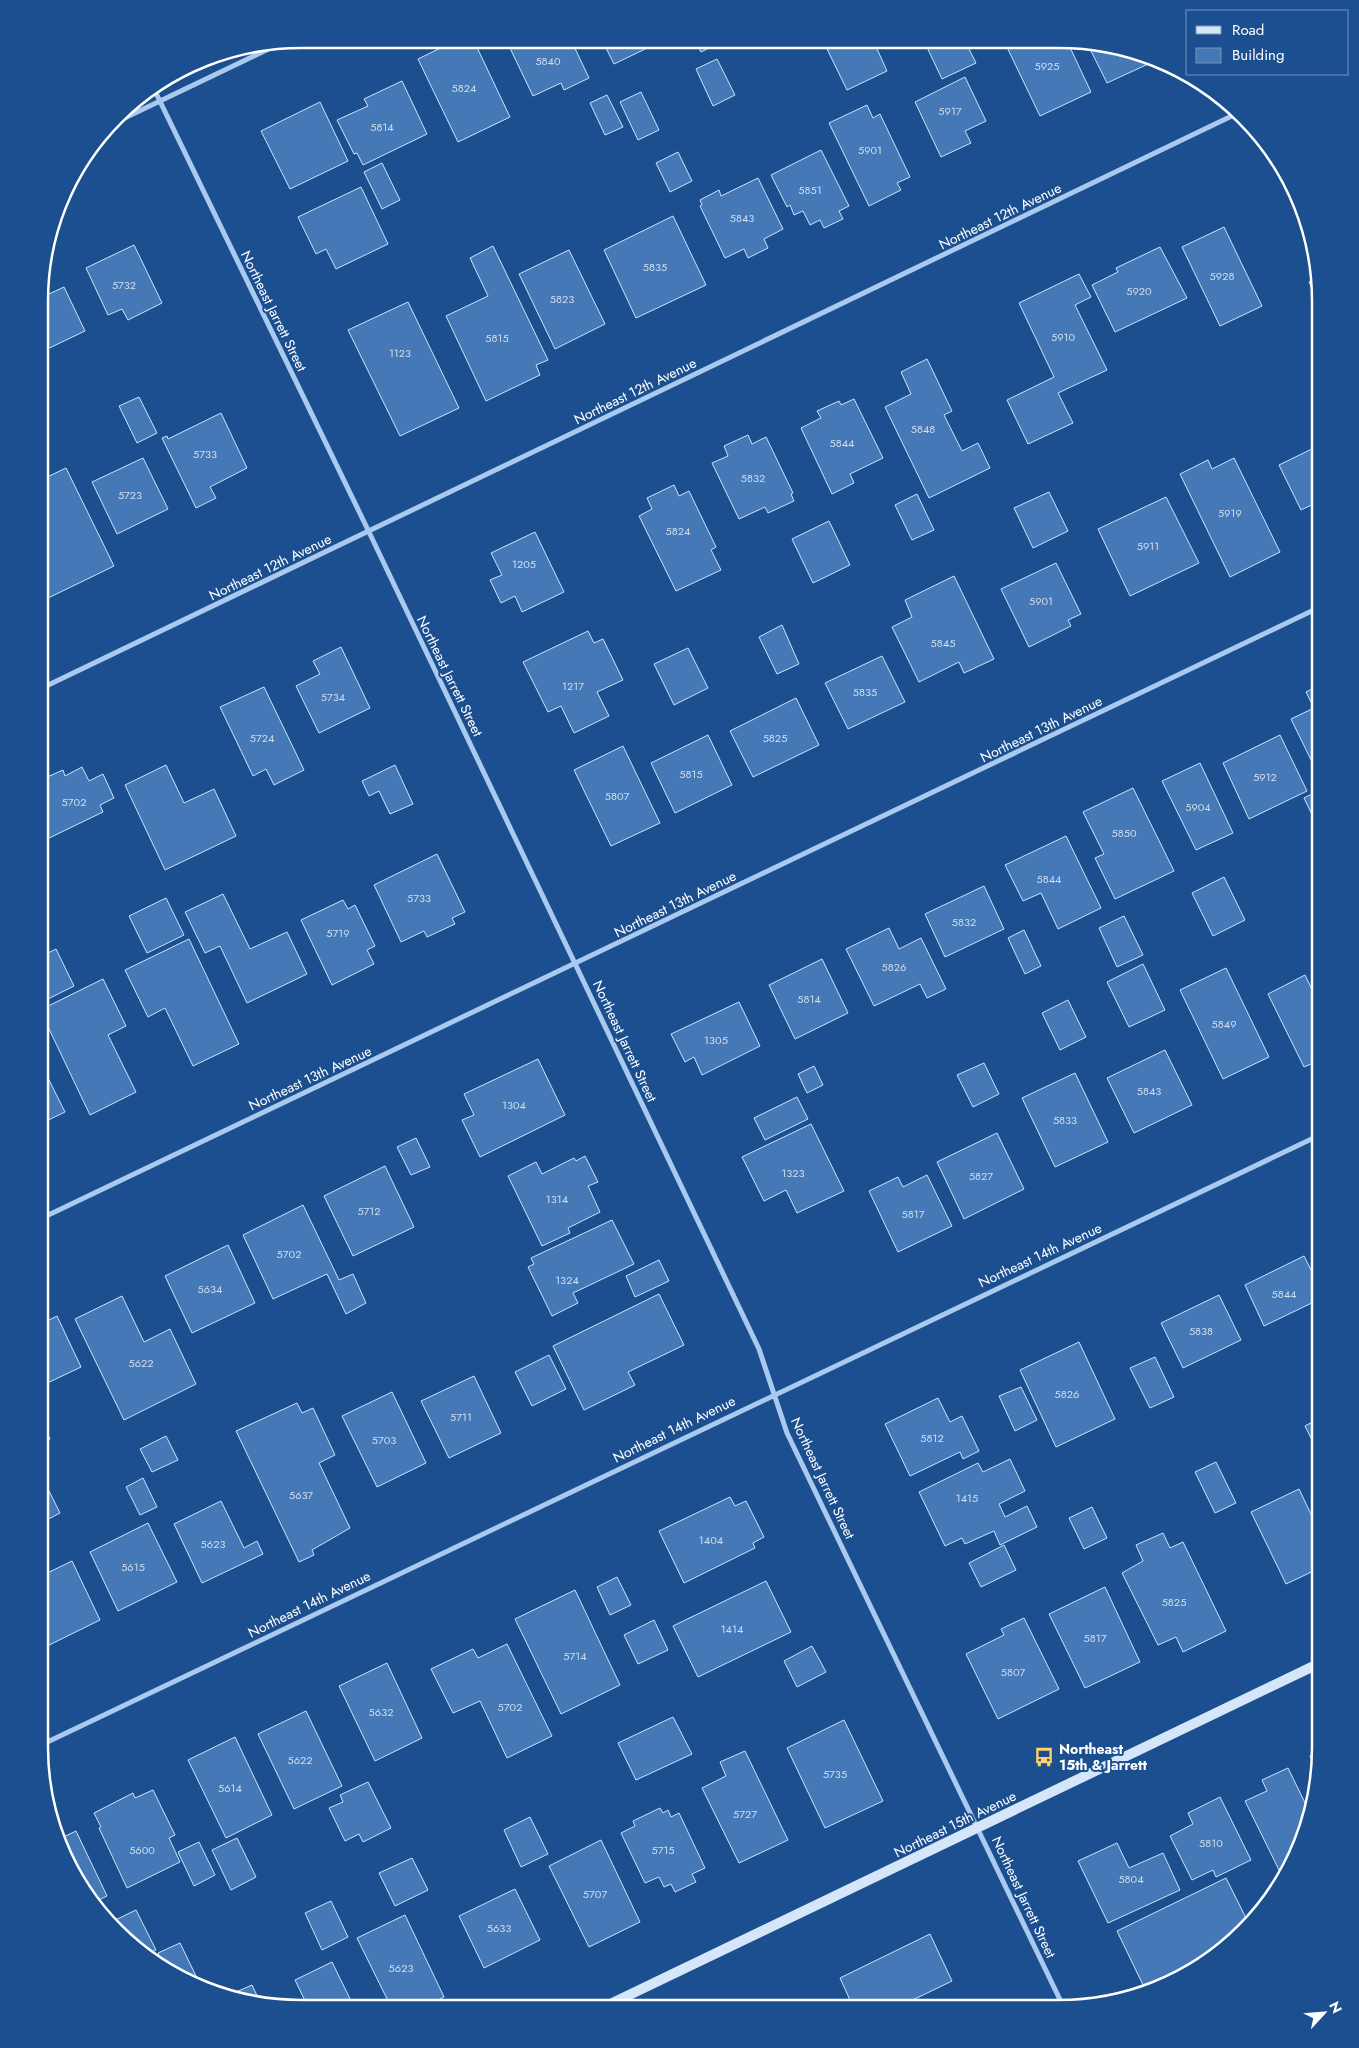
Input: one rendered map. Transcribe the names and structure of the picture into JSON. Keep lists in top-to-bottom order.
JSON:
{
  "streets": {
    "street": [
      "Northeast 12th Avenue",
      "Northeast Jarrett Street",
      "Northeast 13th Avenue",
      "Northeast 14th Avenue",
      "Northeast 15th Avenue"
    ]
  },
  "crossings": [
    ["Northeast 12th Avenue", "Northeast Jarrett Street"],
    ["Northeast Jarrett Street", "Northeast 13th Avenue"],
    ["Northeast Jarrett Street", "Northeast 14th Avenue"],
    ["Northeast Jarrett Street", "Northeast 15th Avenue"]
  ],
  "places": {
    "bus stop": ["Northeast 15th & Jarrett"]
  },
  "house_numbers": [
    "5840",
    "5925",
    "5824",
    "5917",
    "5814",
    "5901",
    "5851",
    "5843",
    "5835",
    "5928",
    "5732",
    "5920",
    "5823",
    "5910",
    "5815",
    "1123",
    "5848",
    "5844",
    "5733",
    "5832",
    "5723",
    "5919",
    "5824",
    "5911",
    "1205",
    "5901",
    "5845",
    "1217",
    "5835",
    "5734",
    "5724",
    "5825",
    "5815",
    "5912",
    "5807",
    "5702",
    "5904",
    "5850",
    "5844",
    "5733",
    "5832",
    "5719",
    "5826",
    "5814",
    "5849",
    "1305",
    "5843",
    "1304",
    "5833",
    "1323",
    "5827",
    "1314",
    "5712",
    "5817",
    "5702",
    "1324",
    "5634",
    "5844",
    "5838",
    "5622",
    "5826",
    "5711",
    "5812",
    "5703",
    "5637",
    "1415",
    "1404",
    "5623",
    "5615",
    "5825",
    "1414",
    "5817",
    "5714",
    "5807",
    "5702",
    "5632",
    "5622",
    "5735",
    "5614",
    "5727",
    "5810",
    "5600",
    "5715",
    "5804",
    "5707",
    "5633",
    "5623"
  ],
  "legend": ["Road", "Building"],
  "north": "top right"
}
